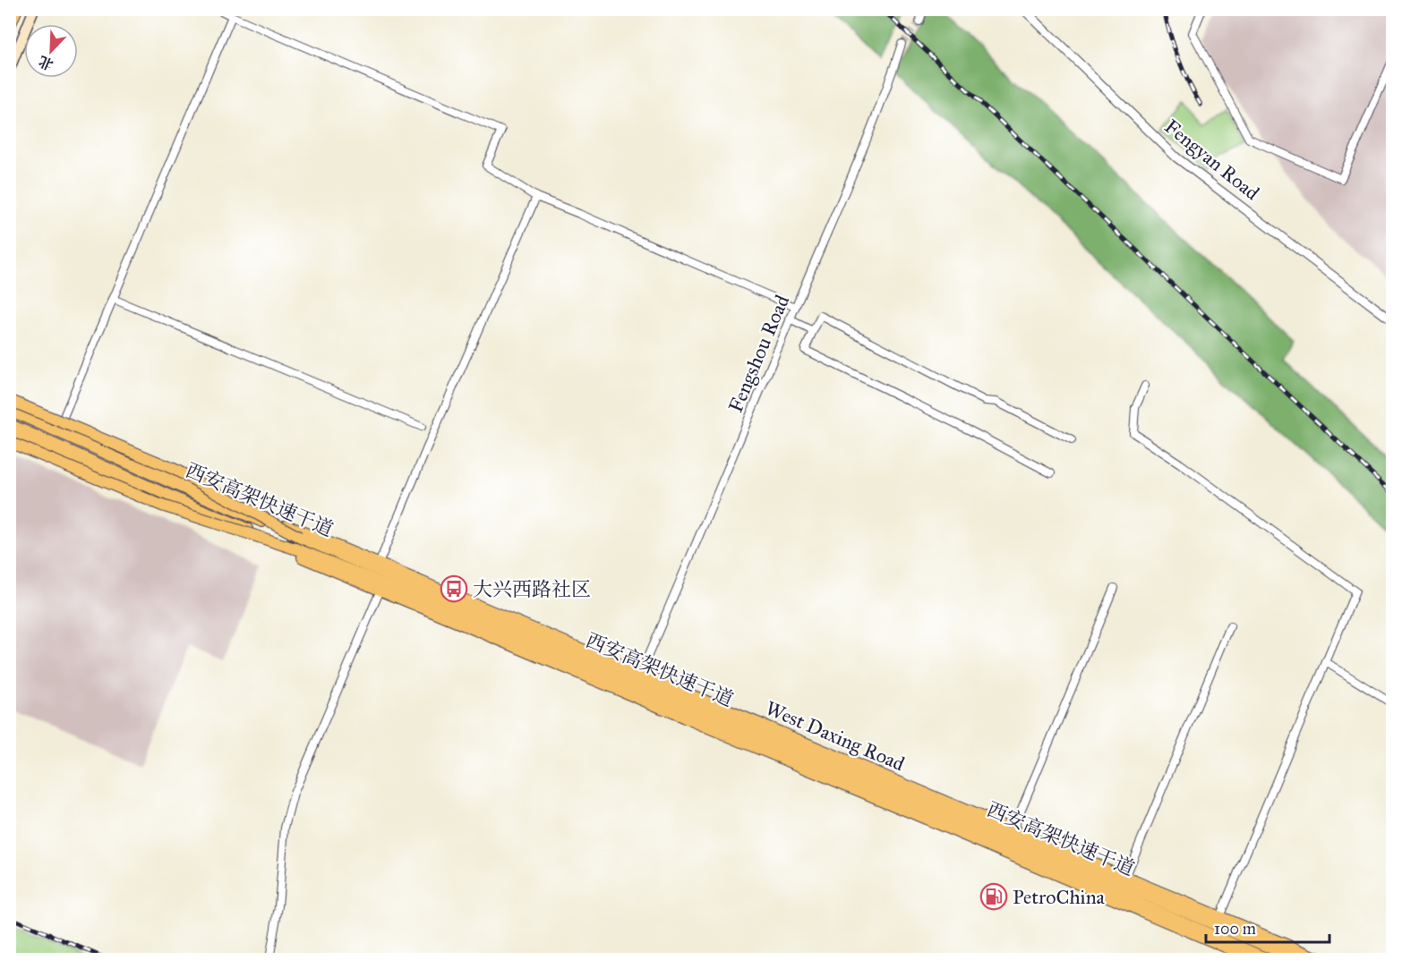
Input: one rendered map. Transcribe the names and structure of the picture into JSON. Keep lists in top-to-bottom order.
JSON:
{
  "streets": {
    "main road": ["西安高架快速干道", "West Daxing Road"],
    "street": ["Fengyan Road", "Fengshou Road"]
  },
  "crossings": [
    ["Fengshou Road", "West Daxing Road"],
    ["西安高架快速干道", "West Daxing Road"]
  ],
  "places": {
    "bus stop": ["大兴西路社区"],
    "fuel station": ["PetroChina"]
  },
  "scale_bar": "100 m",
  "north": "bottom left"
}
